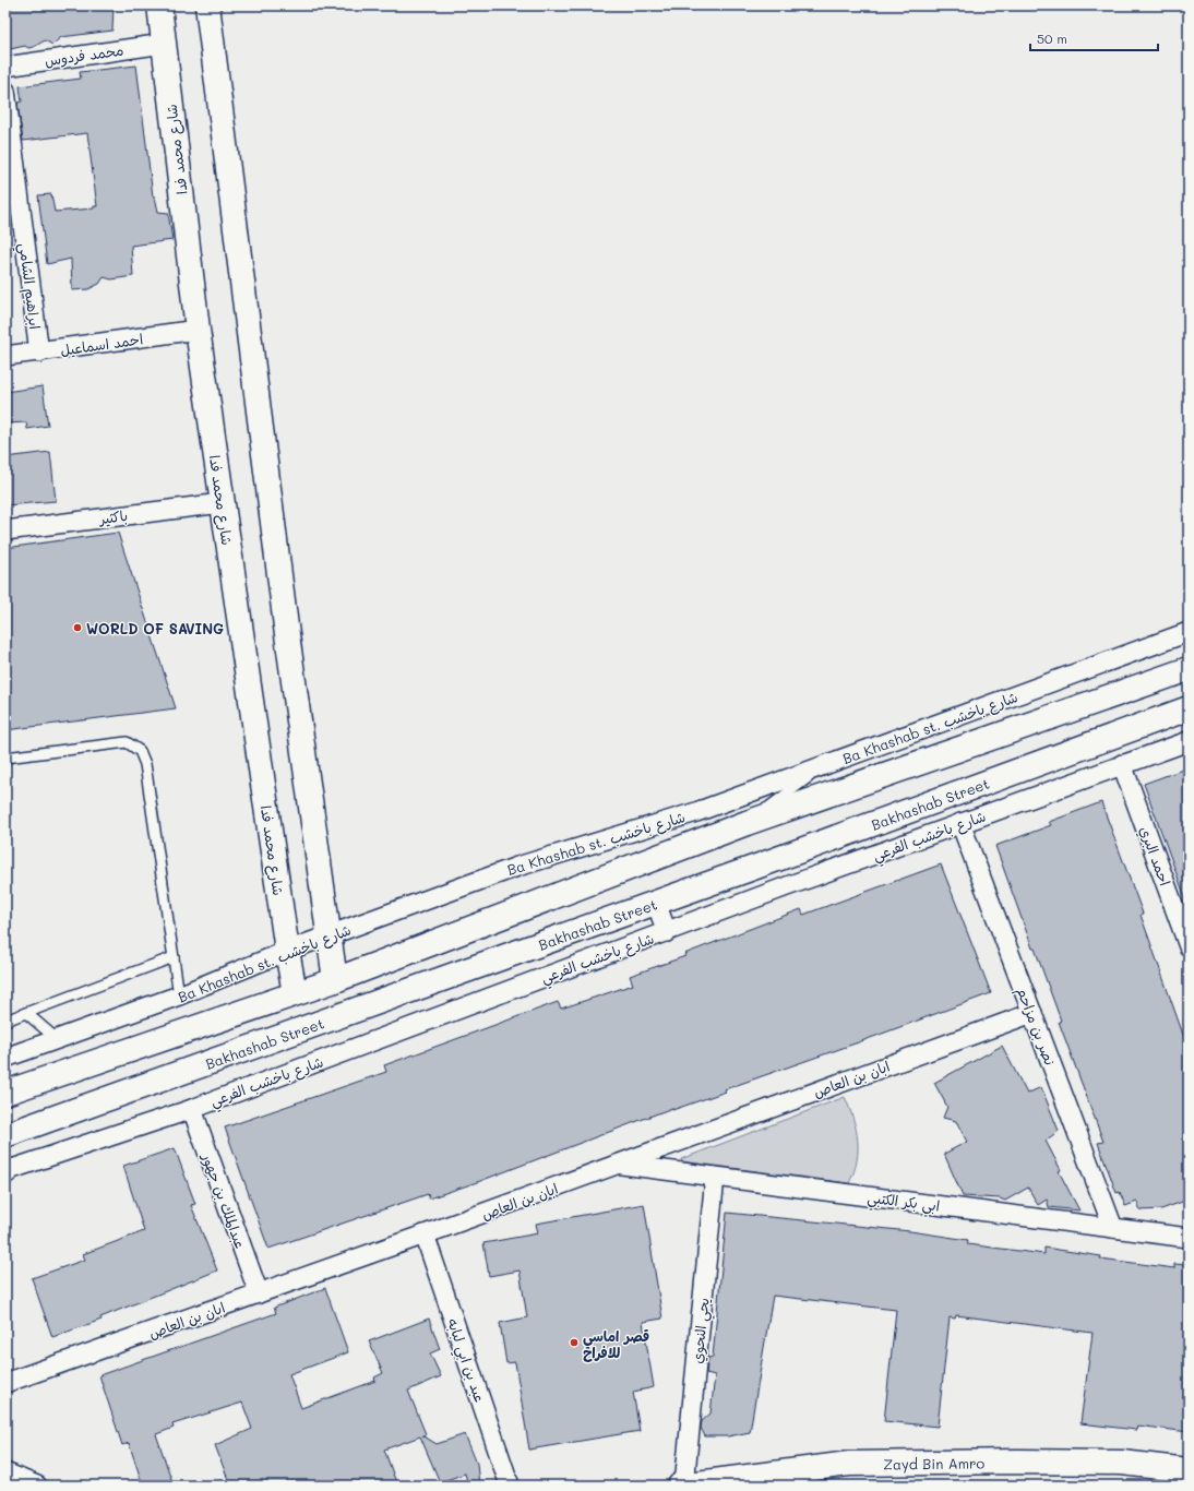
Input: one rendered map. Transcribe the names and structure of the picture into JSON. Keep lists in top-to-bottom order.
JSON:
{
  "streets": {
    "main road": ["شارع محمد فدا", "Bakhashab Street", "Zayd Bin Amro"],
    "street": [
      "محمد فردوس",
      "ابراهيم الشامي",
      "احمد اسماعيل",
      "باكثير",
      "Ba Khashab st. شارع باخشب",
      "شارع باخشب الفرعي",
      "احمد البري",
      "نصر بن مزاحم",
      "ابان بن العاص",
      "عبدالملك بن جهور",
      "ابي بكر الكتبي",
      "يحي النحوي",
      "عبد بن ابي لبابه"
    ]
  },
  "crossings": [
    ["محمد فردوس", "شارع محمد فدا"],
    ["شارع محمد فدا", "احمد اسماعيل"],
    ["شارع محمد فدا", "باكثير"],
    ["شارع محمد فدا", "Ba Khashab st. شارع باخشب"],
    ["ابراهيم الشامي", "احمد اسماعيل"],
    ["شارع باخشب الفرعي", "احمد البري"],
    ["شارع باخشب الفرعي", "نصر بن مزاحم"],
    ["شارع باخشب الفرعي", "عبدالملك بن جهور"],
    ["نصر بن مزاحم", "ابان بن العاص"],
    ["نصر بن مزاحم", "ابي بكر الكتبي"],
    ["ابان بن العاص", "عبدالملك بن جهور"],
    ["ابان بن العاص", "ابي بكر الكتبي"],
    ["ابان بن العاص", "عبد بن ابي لبابه"],
    ["ابي بكر الكتبي", "يحي النحوي"],
    ["يحي النحوي", "Zayd Bin Amro"]
  ],
  "places": ["WORLD OF SAVING", "قصر اماسي للافراح"],
  "scale_bar": "50 m"
}
